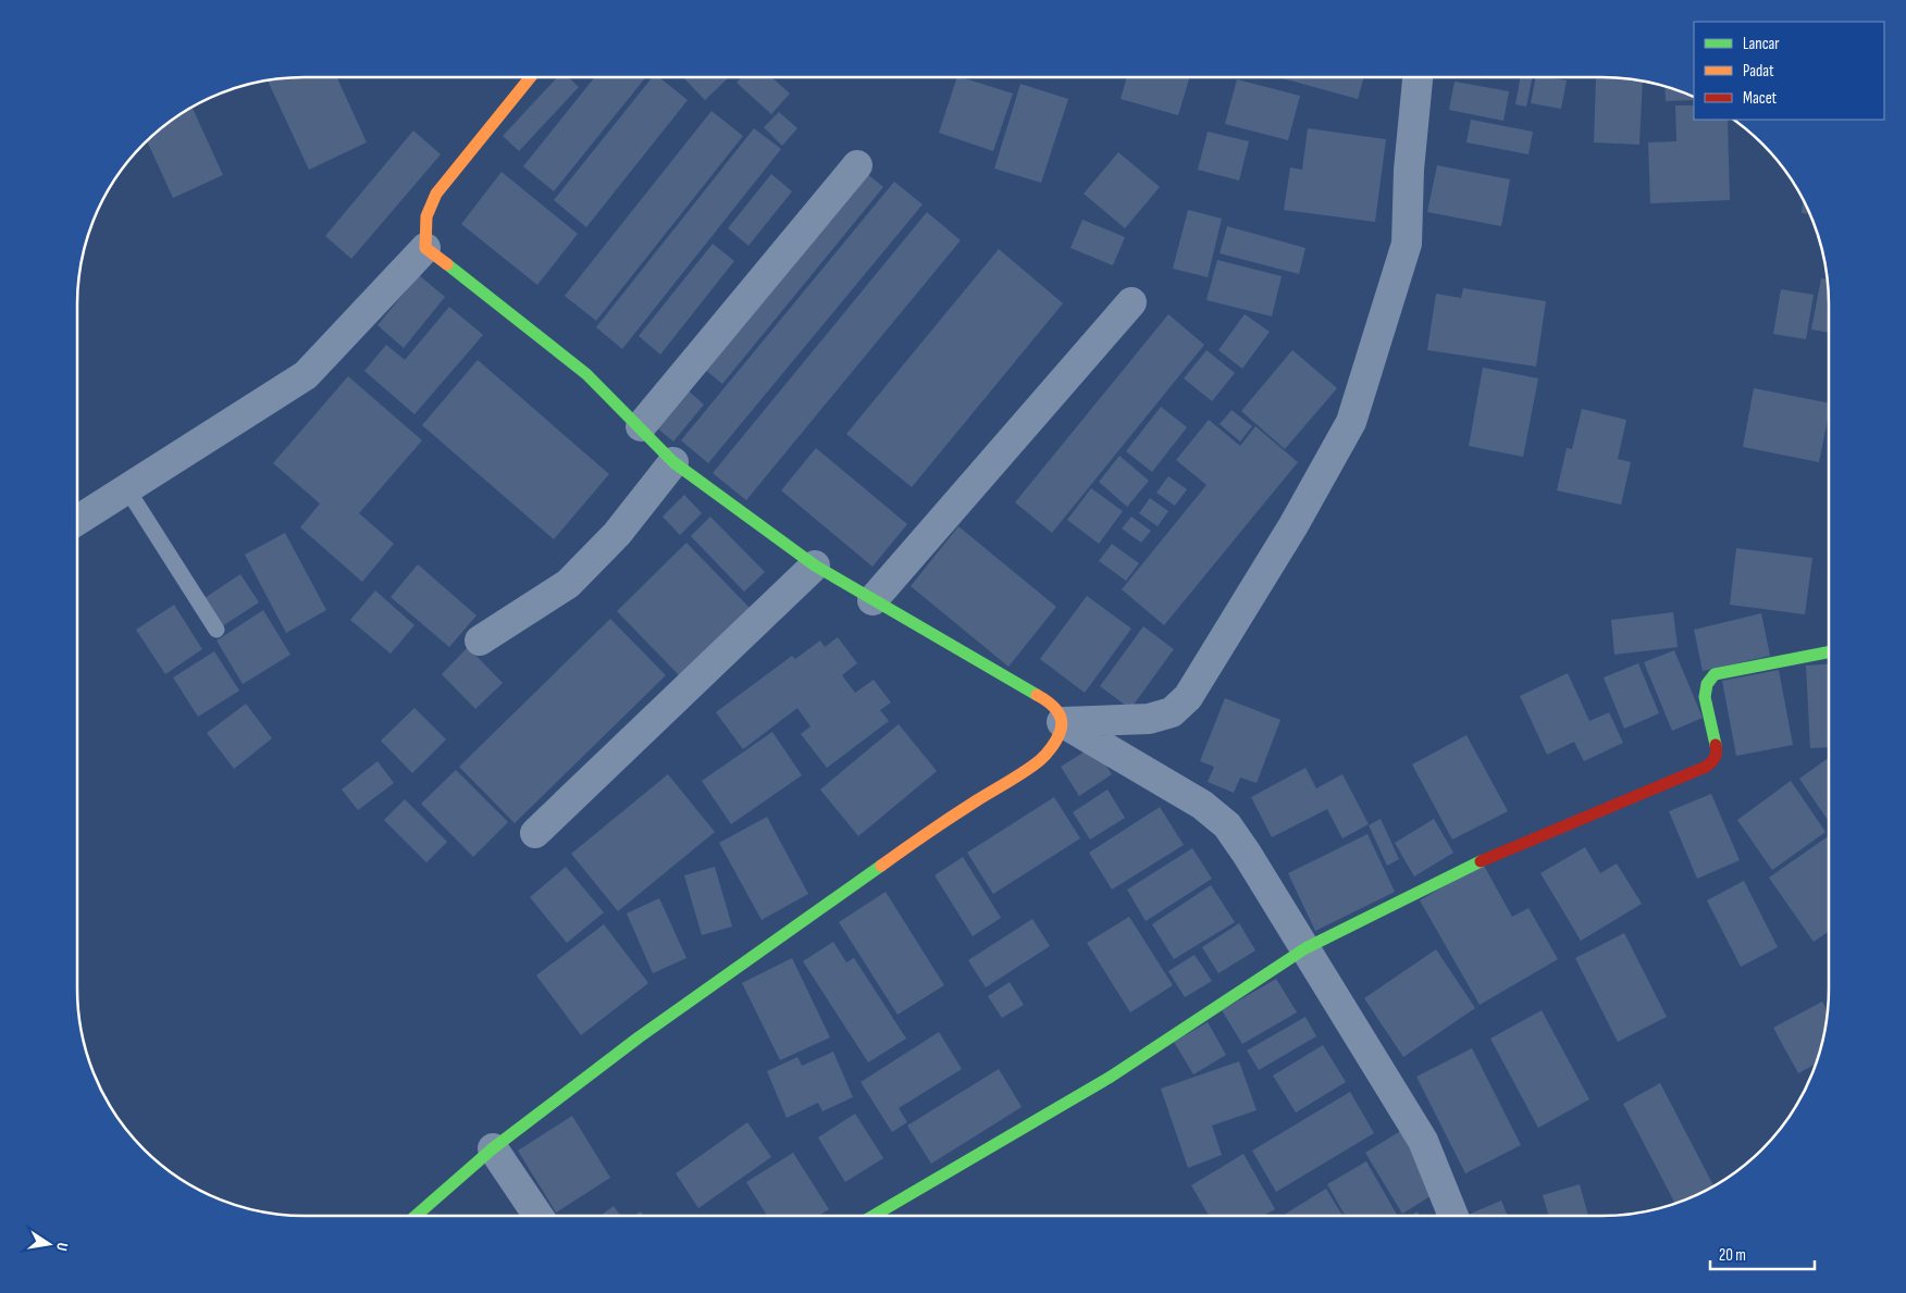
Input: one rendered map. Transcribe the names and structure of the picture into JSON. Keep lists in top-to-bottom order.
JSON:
{
  "legend": ["Lancar", "Padat", "Macet"],
  "scale_bar": "20 m",
  "north": "right"
}
